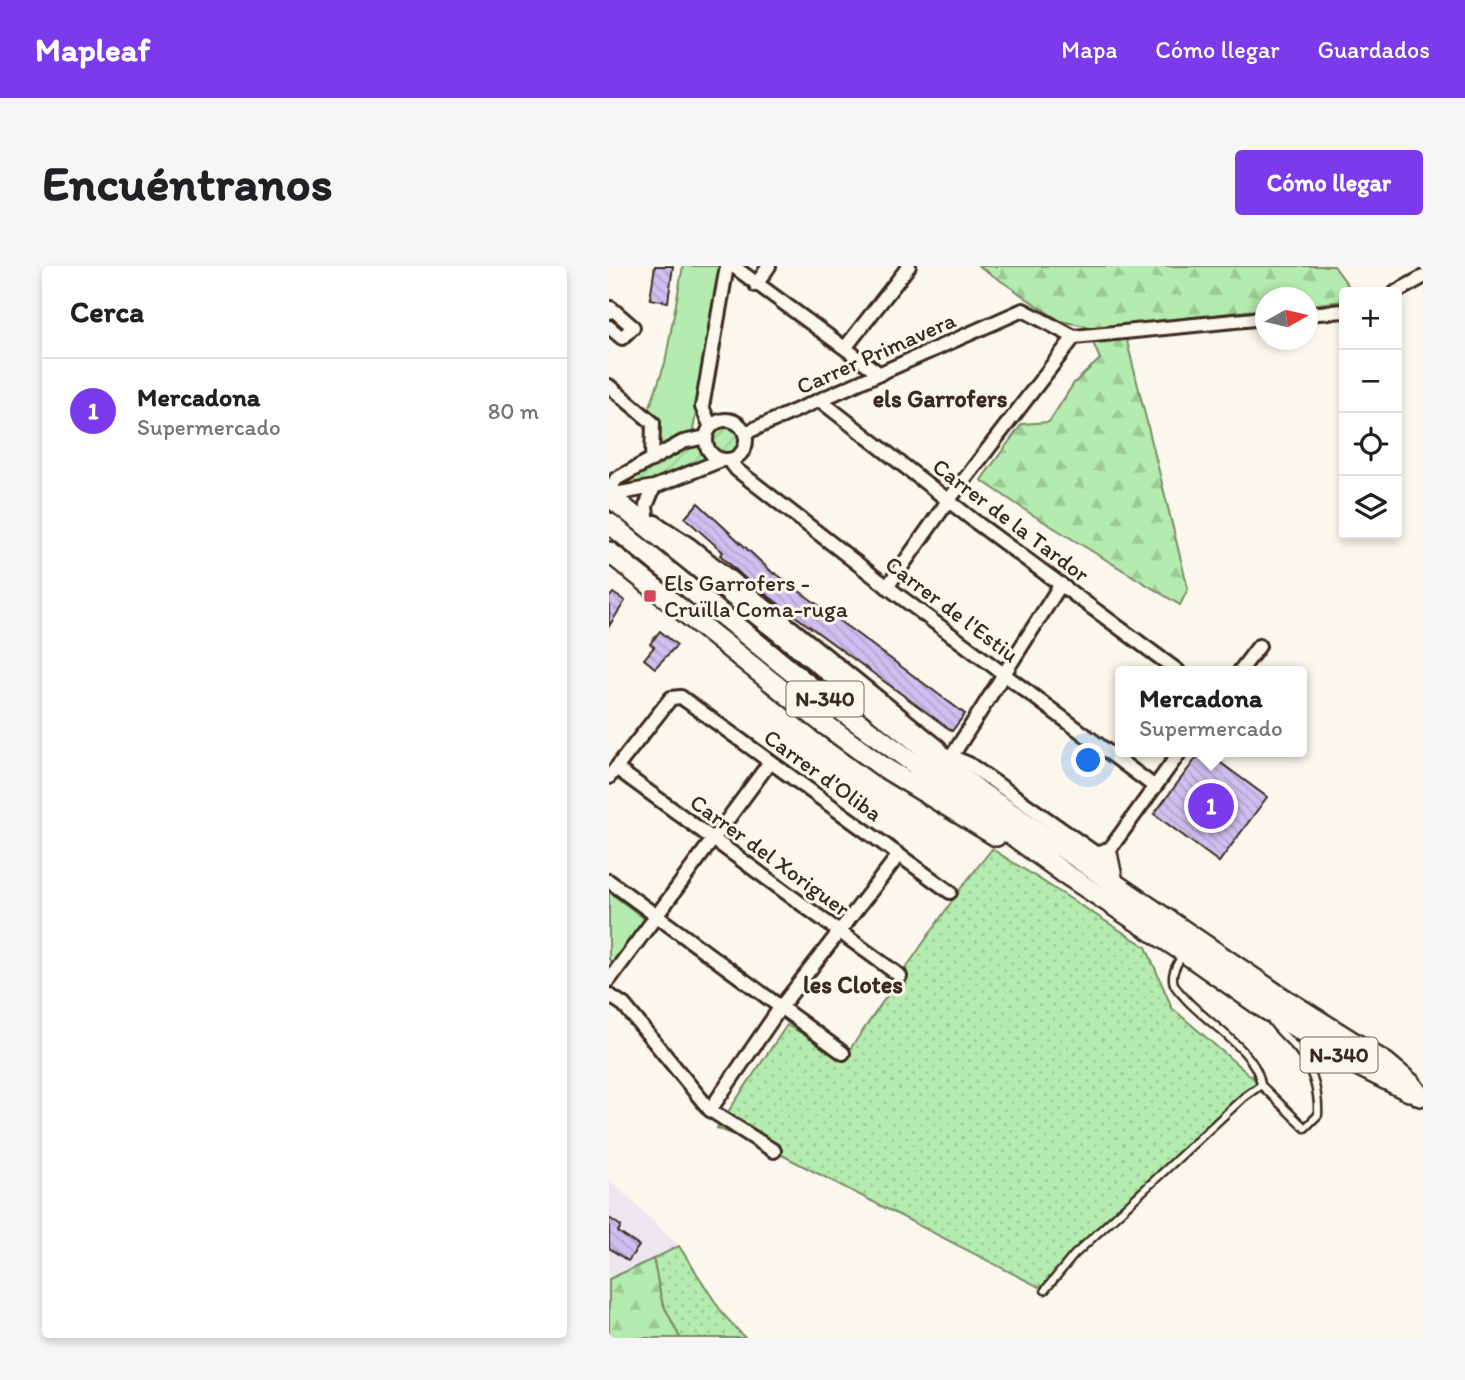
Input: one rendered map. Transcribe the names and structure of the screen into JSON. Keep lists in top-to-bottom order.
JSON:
{
  "streets": {
    "main road": ["N-340"],
    "street": [
      "Carrer Primavera",
      "Carrer de la Tardor",
      "Carrer de l'Estiu",
      "Carrer d'Oliba",
      "Carrer del Xoriguer"
    ]
  },
  "crossings": [
    ["Carrer Primavera", "Carrer de la Tardor"],
    ["Carrer Primavera", "Carrer de l'Estiu"],
    ["Carrer d'Oliba", "Carrer del Xoriguer"]
  ],
  "districts": ["els Garrofers", "les Clotes"],
  "places": {
    "transit": ["Els Garrofers - Cruïlla Coma-ruga"]
  },
  "north": "right",
  "page": {
    "header": "Mapleaf",
    "nav": ["Mapa", "Cómo llegar", "Guardados"],
    "buttons": "Cómo llegar",
    "title": "Encuéntranos",
    "heading": "Cerca",
    "map_buttons": ["+", "−"],
    "list": [
      {
        "mark": "1",
        "name": "Mercadona",
        "note": "Supermercado",
        "value": "80 m"
      }
    ],
    "popup": ["Mercadona", "Supermercado"],
    "pins": "1"
  }
}
